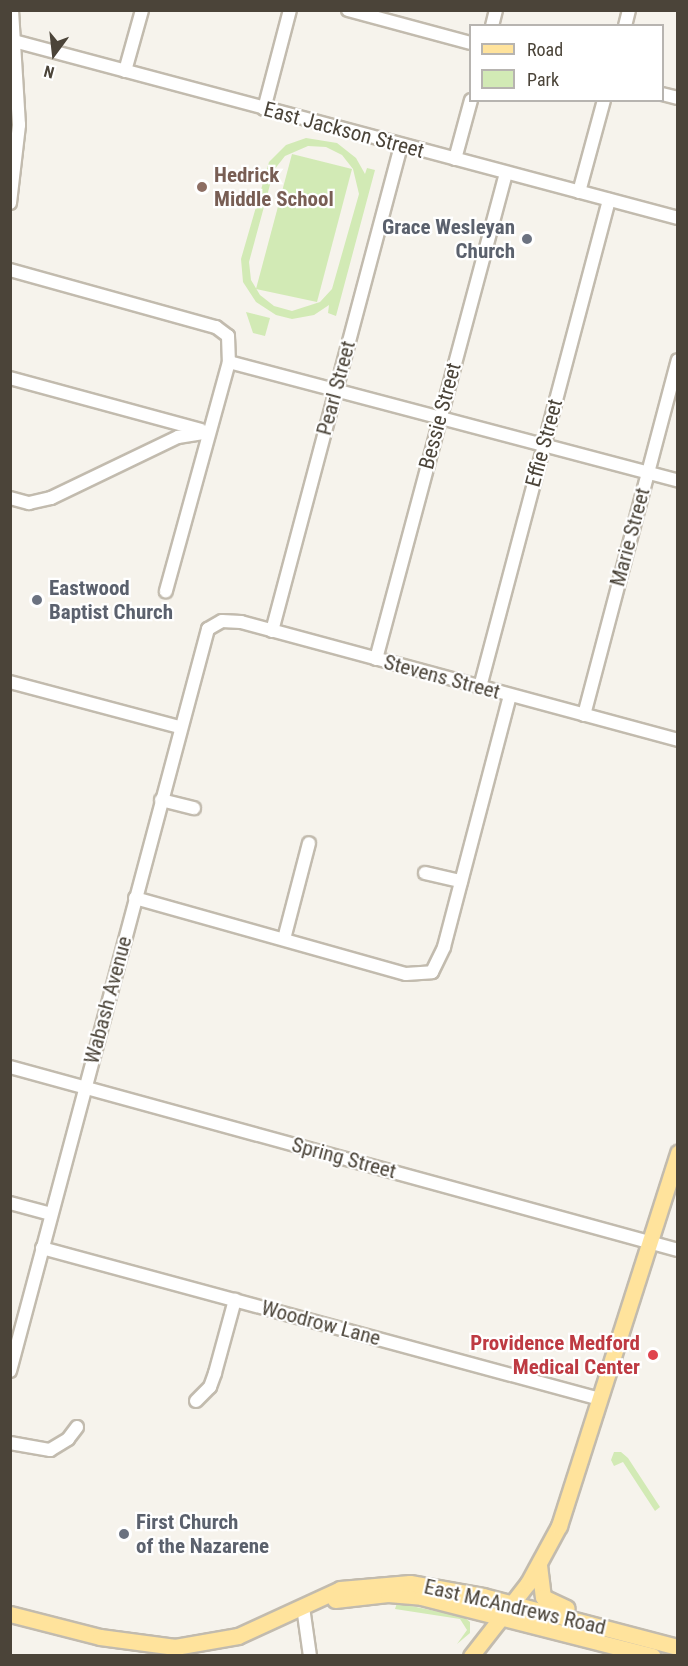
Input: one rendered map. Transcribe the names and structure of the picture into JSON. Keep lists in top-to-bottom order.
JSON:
{
  "streets": {
    "main road": ["East McAndrews Road"],
    "street": [
      "East Jackson Street",
      "Pearl Street",
      "Bessie Street",
      "Effie Street",
      "Marie Street",
      "Stevens Street",
      "Wabash Avenue",
      "Spring Street",
      "Woodrow Lane"
    ]
  },
  "crossings": [
    ["East Jackson Street", "Pearl Street"],
    ["East Jackson Street", "Bessie Street"],
    ["East Jackson Street", "Effie Street"],
    ["Pearl Street", "Stevens Street"],
    ["Bessie Street", "Stevens Street"],
    ["Effie Street", "Stevens Street"],
    ["Marie Street", "Stevens Street"],
    ["Stevens Street", "Wabash Avenue"],
    ["Wabash Avenue", "Spring Street"],
    ["Wabash Avenue", "Woodrow Lane"]
  ],
  "places": [
    "Hedrick Middle School",
    "Grace Wesleyan Church",
    "Eastwood Baptist Church",
    "Providence Medford Medical Center",
    "First Church of the Nazarene"
  ],
  "legend": ["Road", "Park"],
  "north": "bottom"
}
